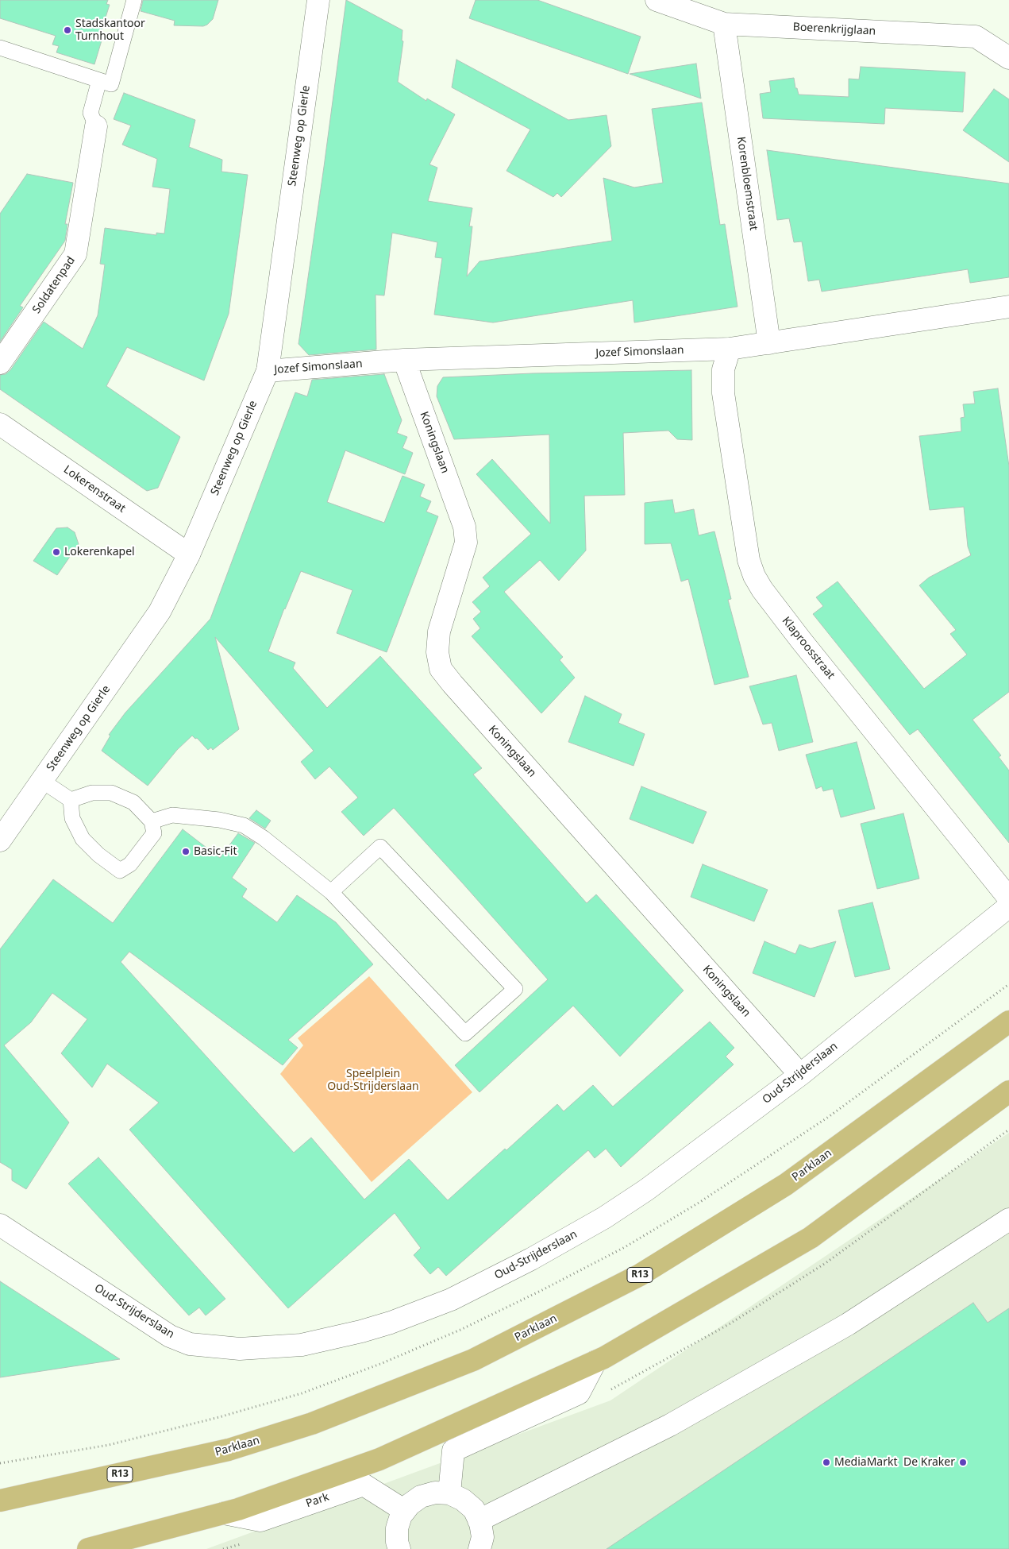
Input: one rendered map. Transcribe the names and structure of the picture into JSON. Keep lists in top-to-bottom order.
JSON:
{
  "streets": {
    "main road": ["Parklaan", "R13"],
    "street": [
      "Boerenkrijglaan",
      "Steenweg op Gierle",
      "Korenbloemstraat",
      "Soldatenpad",
      "Jozef Simonslaan",
      "Koningslaan",
      "Lokerenstraat",
      "Klaproosstraat",
      "Oud-Strijderslaan",
      "Park"
    ]
  },
  "crossings": [
    ["Boerenkrijglaan", "Korenbloemstraat"],
    ["Steenweg op Gierle", "Jozef Simonslaan"],
    ["Steenweg op Gierle", "Lokerenstraat"],
    ["Korenbloemstraat", "Jozef Simonslaan"],
    ["Jozef Simonslaan", "Koningslaan"],
    ["Jozef Simonslaan", "Klaproosstraat"],
    ["Koningslaan", "Oud-Strijderslaan"]
  ],
  "parks": ["Speelplein Oud-Strijderslaan"],
  "places": [
    "Stadskantoor Turnhout",
    "Lokerenkapel",
    "Basic-Fit",
    "MediaMarkt",
    "De Kraker"
  ]
}
